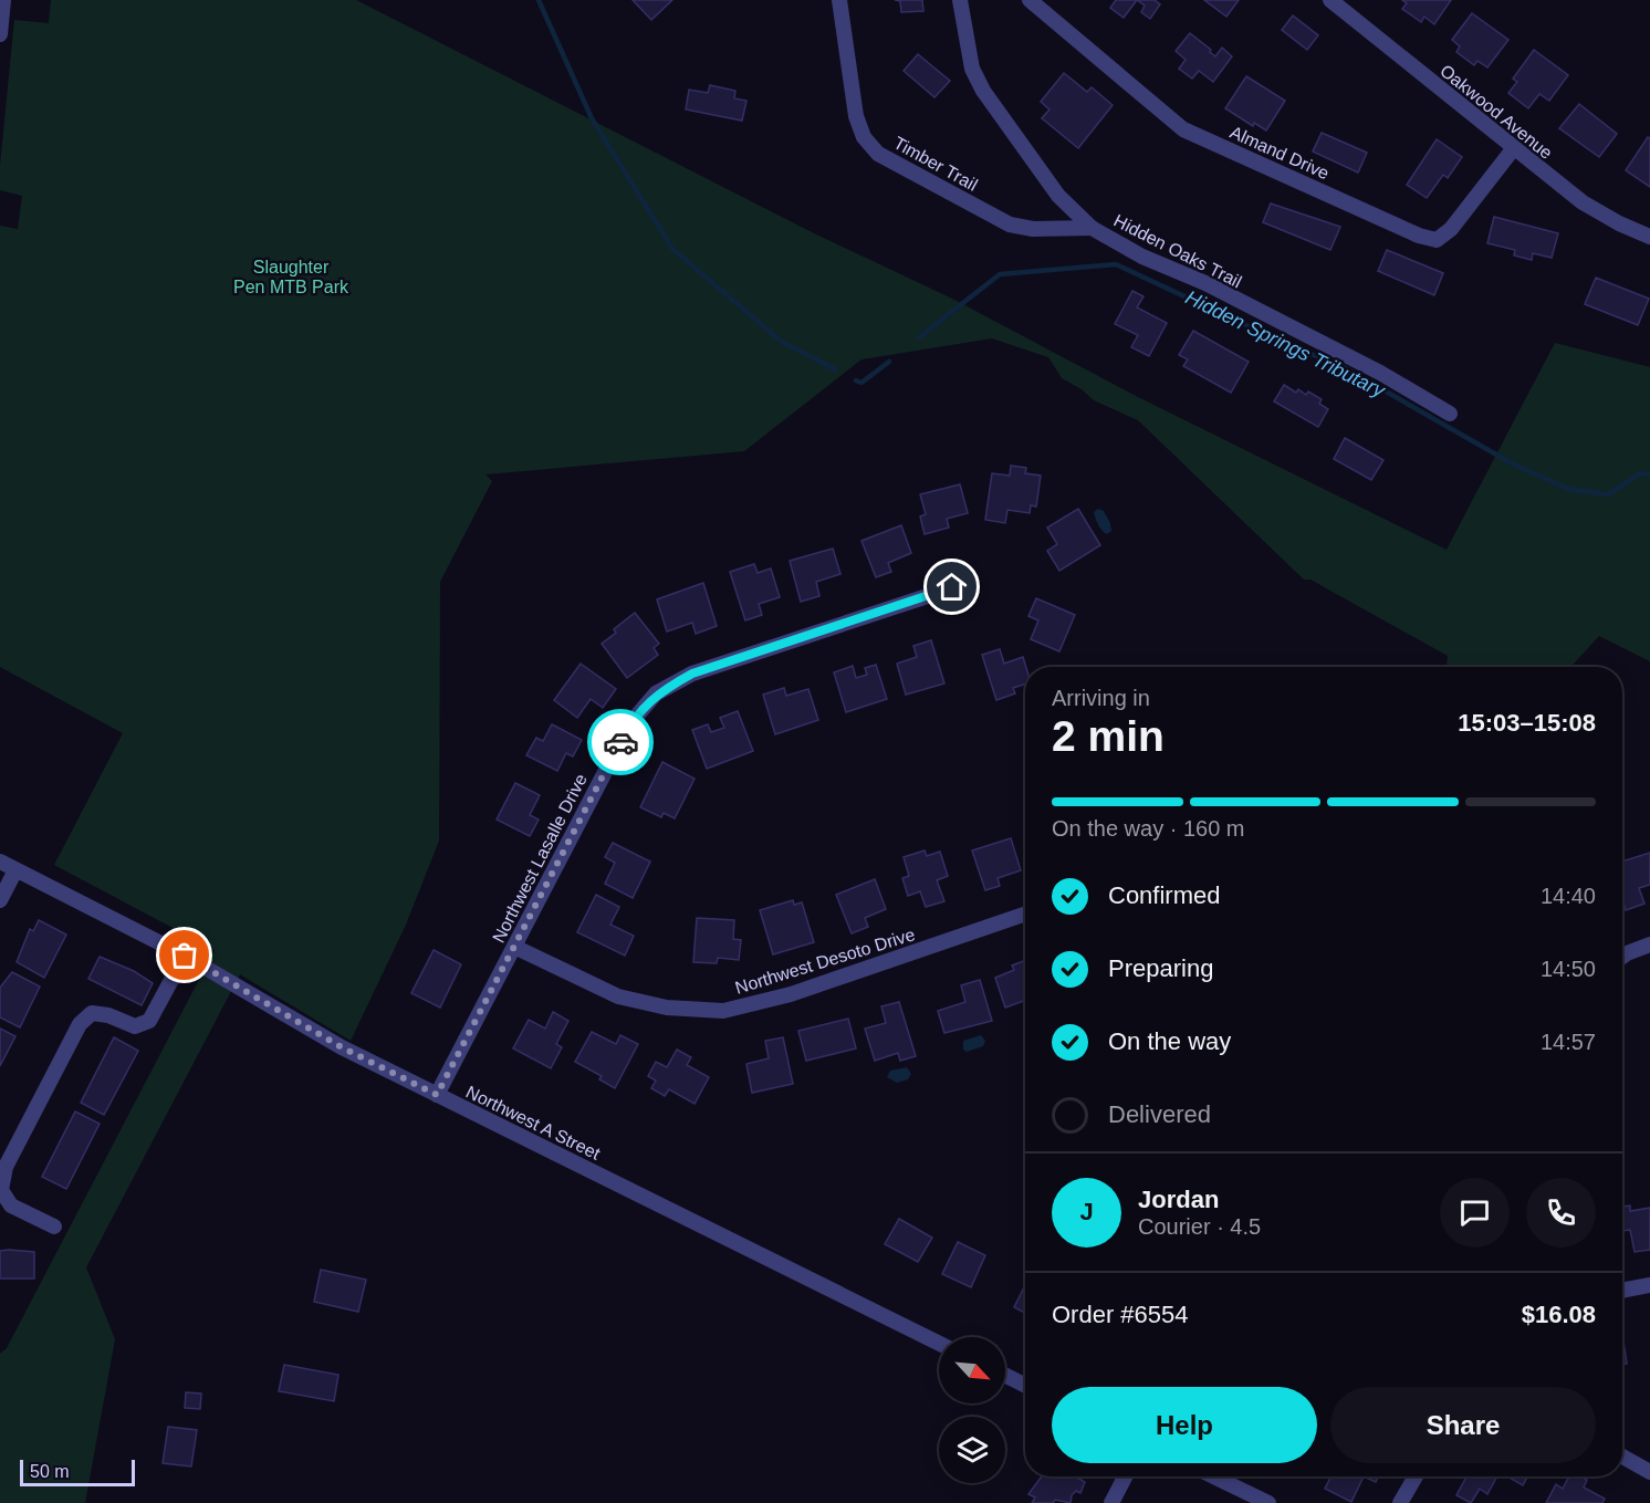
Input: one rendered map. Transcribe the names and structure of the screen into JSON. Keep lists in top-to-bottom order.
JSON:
{
  "streets": {
    "street": [
      "Oakwood Avenue",
      "Almand Drive",
      "Timber Trail",
      "Hidden Oaks Trail",
      "Northwest Lasalle Drive",
      "Northwest Desoto Drive",
      "Northwest A Street"
    ]
  },
  "crossings": [
    ["Oakwood Avenue", "Almand Drive"],
    ["Timber Trail", "Hidden Oaks Trail"],
    ["Northwest Lasalle Drive", "Northwest Desoto Drive"],
    ["Northwest Lasalle Drive", "Northwest A Street"]
  ],
  "water": ["Hidden Springs Tributary"],
  "parks": ["Slaughter Pen MTB Park"],
  "scale_bar": "50 m",
  "north": "bottom right",
  "page": {
    "heading": ["2 min", "Arriving in", "15:03–15:08"],
    "panel": [
      "Jordan",
      "Courier · 4.5",
      "Order #6554",
      "$16.08"
    ],
    "bar": "On the way · 160 m",
    "list": [
      ["Confirmed", "14:40"],
      ["Preparing", "14:50"],
      ["On the way", "14:57"],
      "Delivered"
    ],
    "round": "J",
    "buttons": ["Help", "Share"],
    "scale": "50 m"
  }
}
